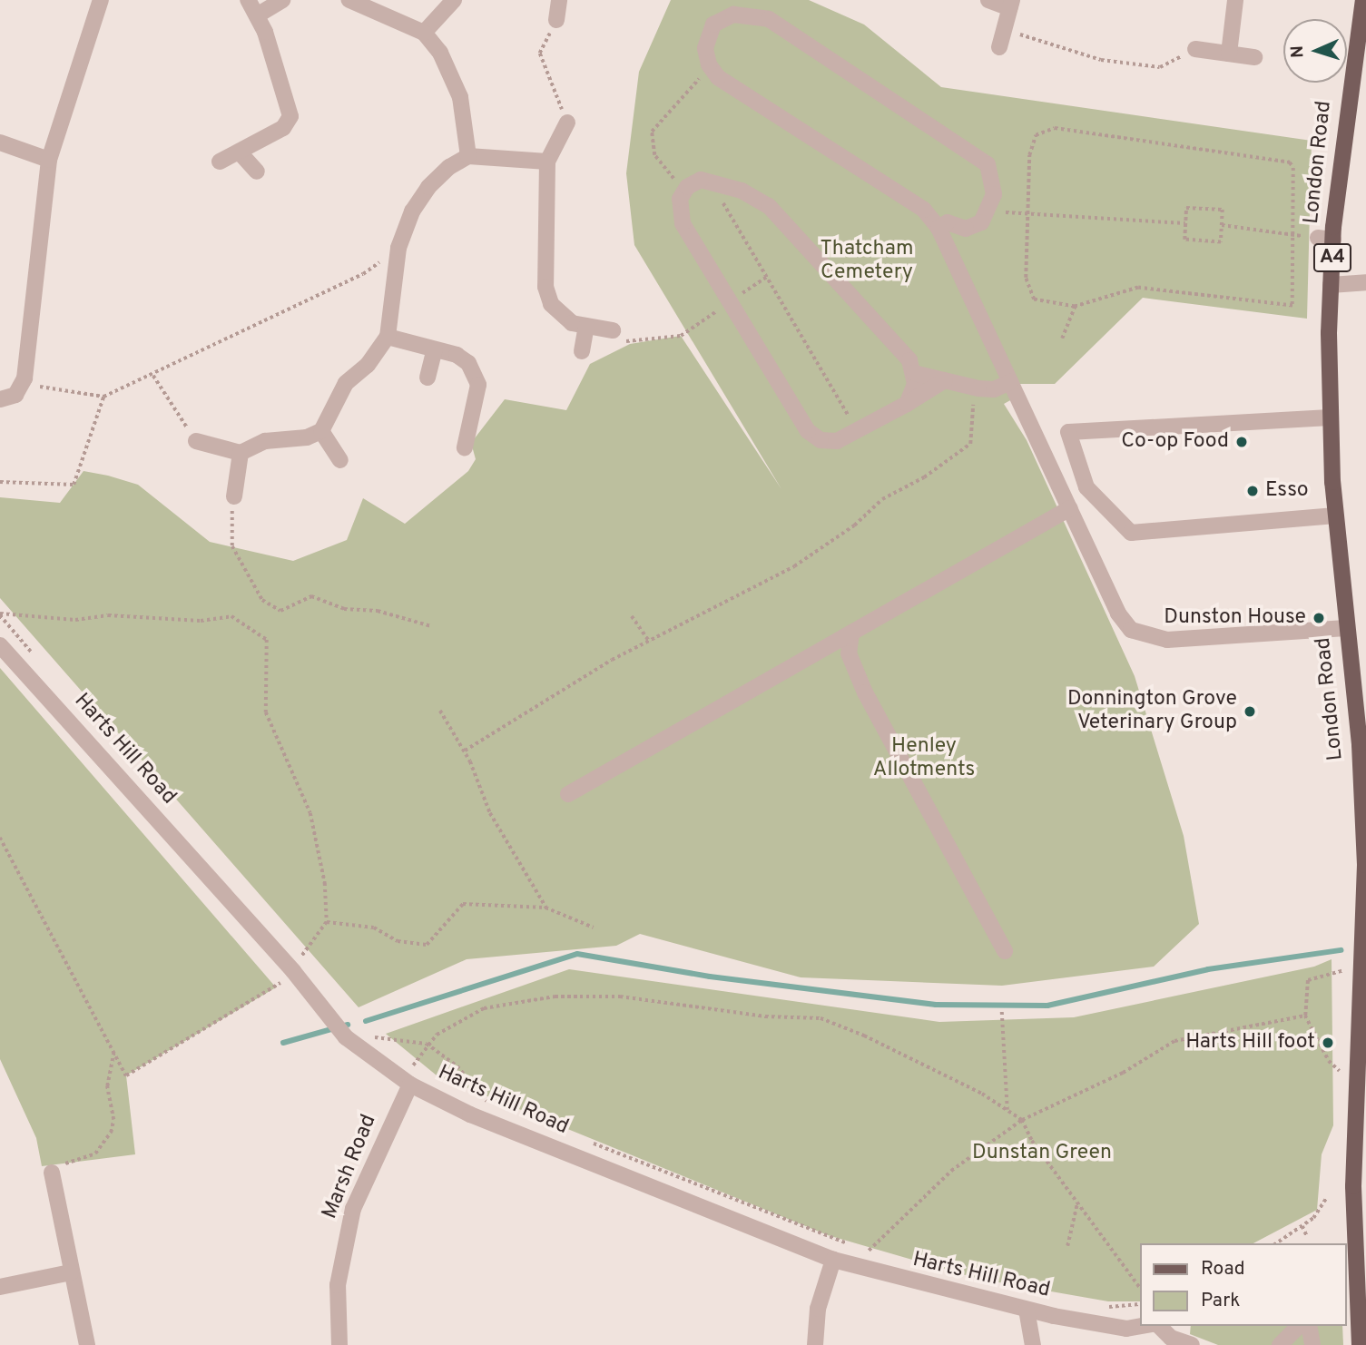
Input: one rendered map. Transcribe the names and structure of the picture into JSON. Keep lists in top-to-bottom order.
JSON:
{
  "streets": {
    "main road": ["London Road", "A4"],
    "street": ["Harts Hill Road", "Marsh Road"]
  },
  "crossings": [
    ["London Road", "A4"],
    ["Harts Hill Road", "Marsh Road"]
  ],
  "parks": ["Thatcham Cemetery", "Henley Allotments", "Dunstan Green"],
  "places": [
    "Co-op Food",
    "Esso",
    "Dunston House",
    "Donnington Grove Veterinary Group",
    "Harts Hill foot"
  ],
  "legend": ["Road", "Park"],
  "north": "left"
}
